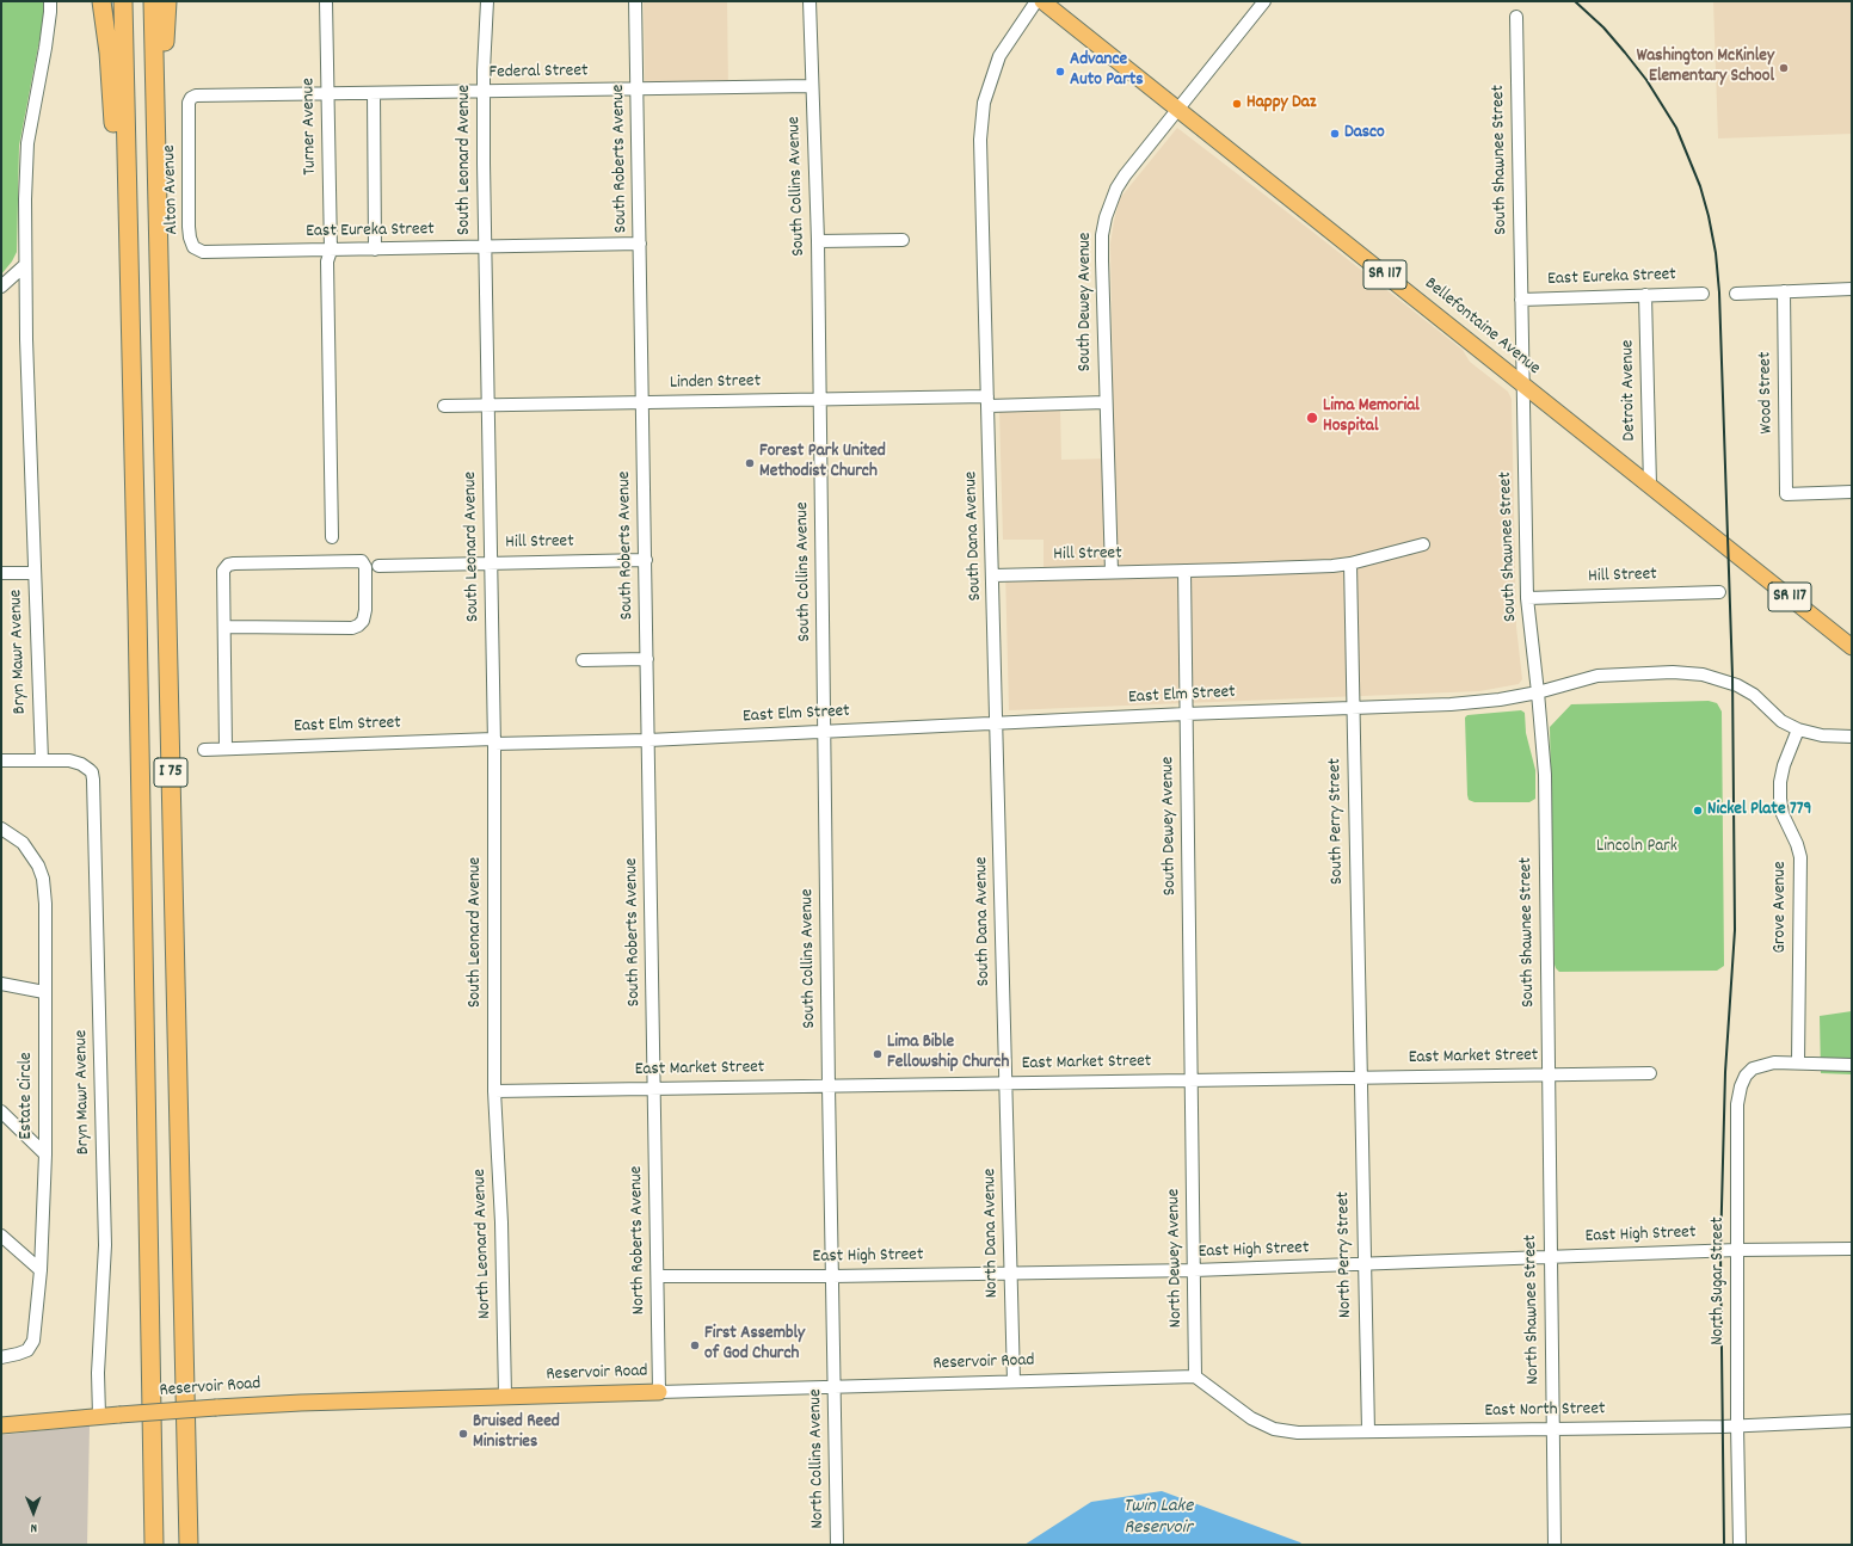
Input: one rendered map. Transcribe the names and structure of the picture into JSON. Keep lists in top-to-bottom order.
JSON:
{
  "streets": {
    "highway": ["I 75"],
    "main road": ["SR 117", "Bellefontaine Avenue", "Reservoir Road"],
    "street": [
      "Federal Street",
      "Turner Avenue",
      "South Roberts Avenue",
      "South Leonard Avenue",
      "South Shawnee Street",
      "South Collins Avenue",
      "Alton Avenue",
      "East Eureka Street",
      "South Dewey Avenue",
      "Linden Street",
      "Detroit Avenue",
      "Wood Street",
      "South Dana Avenue",
      "Hill Street",
      "Bryn Mawr Avenue",
      "East Elm Street",
      "South Perry Street",
      "Grove Avenue",
      "East Market Street",
      "Estate Circle",
      "North Dana Avenue",
      "East High Street",
      "North Roberts Avenue",
      "North Leonard Avenue",
      "North Perry Street",
      "North Dewey Avenue",
      "North Sugar Street",
      "North Shawnee Street",
      "East North Street",
      "North Collins Avenue"
    ]
  },
  "crossings": [
    ["Federal Street", "Turner Avenue"],
    ["Federal Street", "South Roberts Avenue"],
    ["Federal Street", "South Leonard Avenue"],
    ["Federal Street", "South Collins Avenue"],
    ["Federal Street", "Alton Avenue"],
    ["Turner Avenue", "East Eureka Street"],
    ["South Roberts Avenue", "East Eureka Street"],
    ["South Roberts Avenue", "Linden Street"],
    ["South Roberts Avenue", "Hill Street"],
    ["South Roberts Avenue", "East Elm Street"],
    ["South Roberts Avenue", "East Market Street"],
    ["South Roberts Avenue", "North Roberts Avenue"],
    ["South Leonard Avenue", "East Eureka Street"],
    ["South Leonard Avenue", "Linden Street"],
    ["South Leonard Avenue", "Hill Street"],
    ["South Leonard Avenue", "East Elm Street"],
    ["South Leonard Avenue", "East Market Street"],
    ["South Leonard Avenue", "North Leonard Avenue"],
    ["South Shawnee Street", "East Eureka Street"],
    ["South Shawnee Street", "Bellefontaine Avenue"],
    ["South Shawnee Street", "Hill Street"],
    ["South Shawnee Street", "East Elm Street"],
    ["South Shawnee Street", "East Market Street"],
    ["South Shawnee Street", "North Shawnee Street"],
    ["South Collins Avenue", "Linden Street"],
    ["South Collins Avenue", "East Elm Street"],
    ["South Collins Avenue", "East Market Street"],
    ["South Collins Avenue", "North Collins Avenue"],
    ["Alton Avenue", "East Eureka Street"],
    ["East Eureka Street", "Detroit Avenue"],
    ["South Dewey Avenue", "Bellefontaine Avenue"],
    ["South Dewey Avenue", "Linden Street"],
    ["South Dewey Avenue", "Hill Street"],
    ["South Dewey Avenue", "East Elm Street"],
    ["South Dewey Avenue", "East Market Street"],
    ["South Dewey Avenue", "North Dewey Avenue"],
    ["Bellefontaine Avenue", "Detroit Avenue"],
    ["Linden Street", "South Dana Avenue"],
    ["South Dana Avenue", "Hill Street"],
    ["South Dana Avenue", "East Elm Street"],
    ["South Dana Avenue", "East Market Street"],
    ["South Dana Avenue", "North Dana Avenue"],
    ["Hill Street", "South Perry Street"],
    ["Bryn Mawr Avenue", "Reservoir Road"],
    ["East Elm Street", "South Perry Street"],
    ["East Elm Street", "Grove Avenue"],
    ["South Perry Street", "East Market Street"],
    ["South Perry Street", "North Perry Street"],
    ["Grove Avenue", "North Sugar Street"],
    ["East Market Street", "North Dana Avenue"],
    ["East Market Street", "North Roberts Avenue"],
    ["East Market Street", "North Leonard Avenue"],
    ["East Market Street", "North Perry Street"],
    ["East Market Street", "North Dewey Avenue"],
    ["East Market Street", "North Shawnee Street"],
    ["East Market Street", "North Collins Avenue"],
    ["North Dana Avenue", "East High Street"],
    ["North Dana Avenue", "Reservoir Road"],
    ["East High Street", "North Roberts Avenue"],
    ["East High Street", "North Perry Street"],
    ["East High Street", "North Dewey Avenue"],
    ["East High Street", "North Sugar Street"],
    ["East High Street", "North Shawnee Street"],
    ["East High Street", "North Collins Avenue"],
    ["North Roberts Avenue", "Reservoir Road"],
    ["North Leonard Avenue", "Reservoir Road"],
    ["North Perry Street", "East North Street"],
    ["North Dewey Avenue", "Reservoir Road"],
    ["North Dewey Avenue", "East North Street"],
    ["North Sugar Street", "East North Street"],
    ["North Shawnee Street", "East North Street"],
    ["Reservoir Road", "East North Street"],
    ["Reservoir Road", "North Collins Avenue"]
  ],
  "water": ["Twin Lake Reservoir"],
  "parks": ["Lincoln Park"],
  "places": [
    "Washington McKinley Elementary School",
    "Advance Auto Parts",
    "Happy Daz",
    "Dasco",
    "Lima Memorial Hospital",
    "Forest Park United Methodist Church",
    "Nickel Plate 779",
    "Lima Bible Fellowship Church",
    "First Assembly of God Church",
    "Bruised Reed Ministries"
  ],
  "north": "bottom"
}
